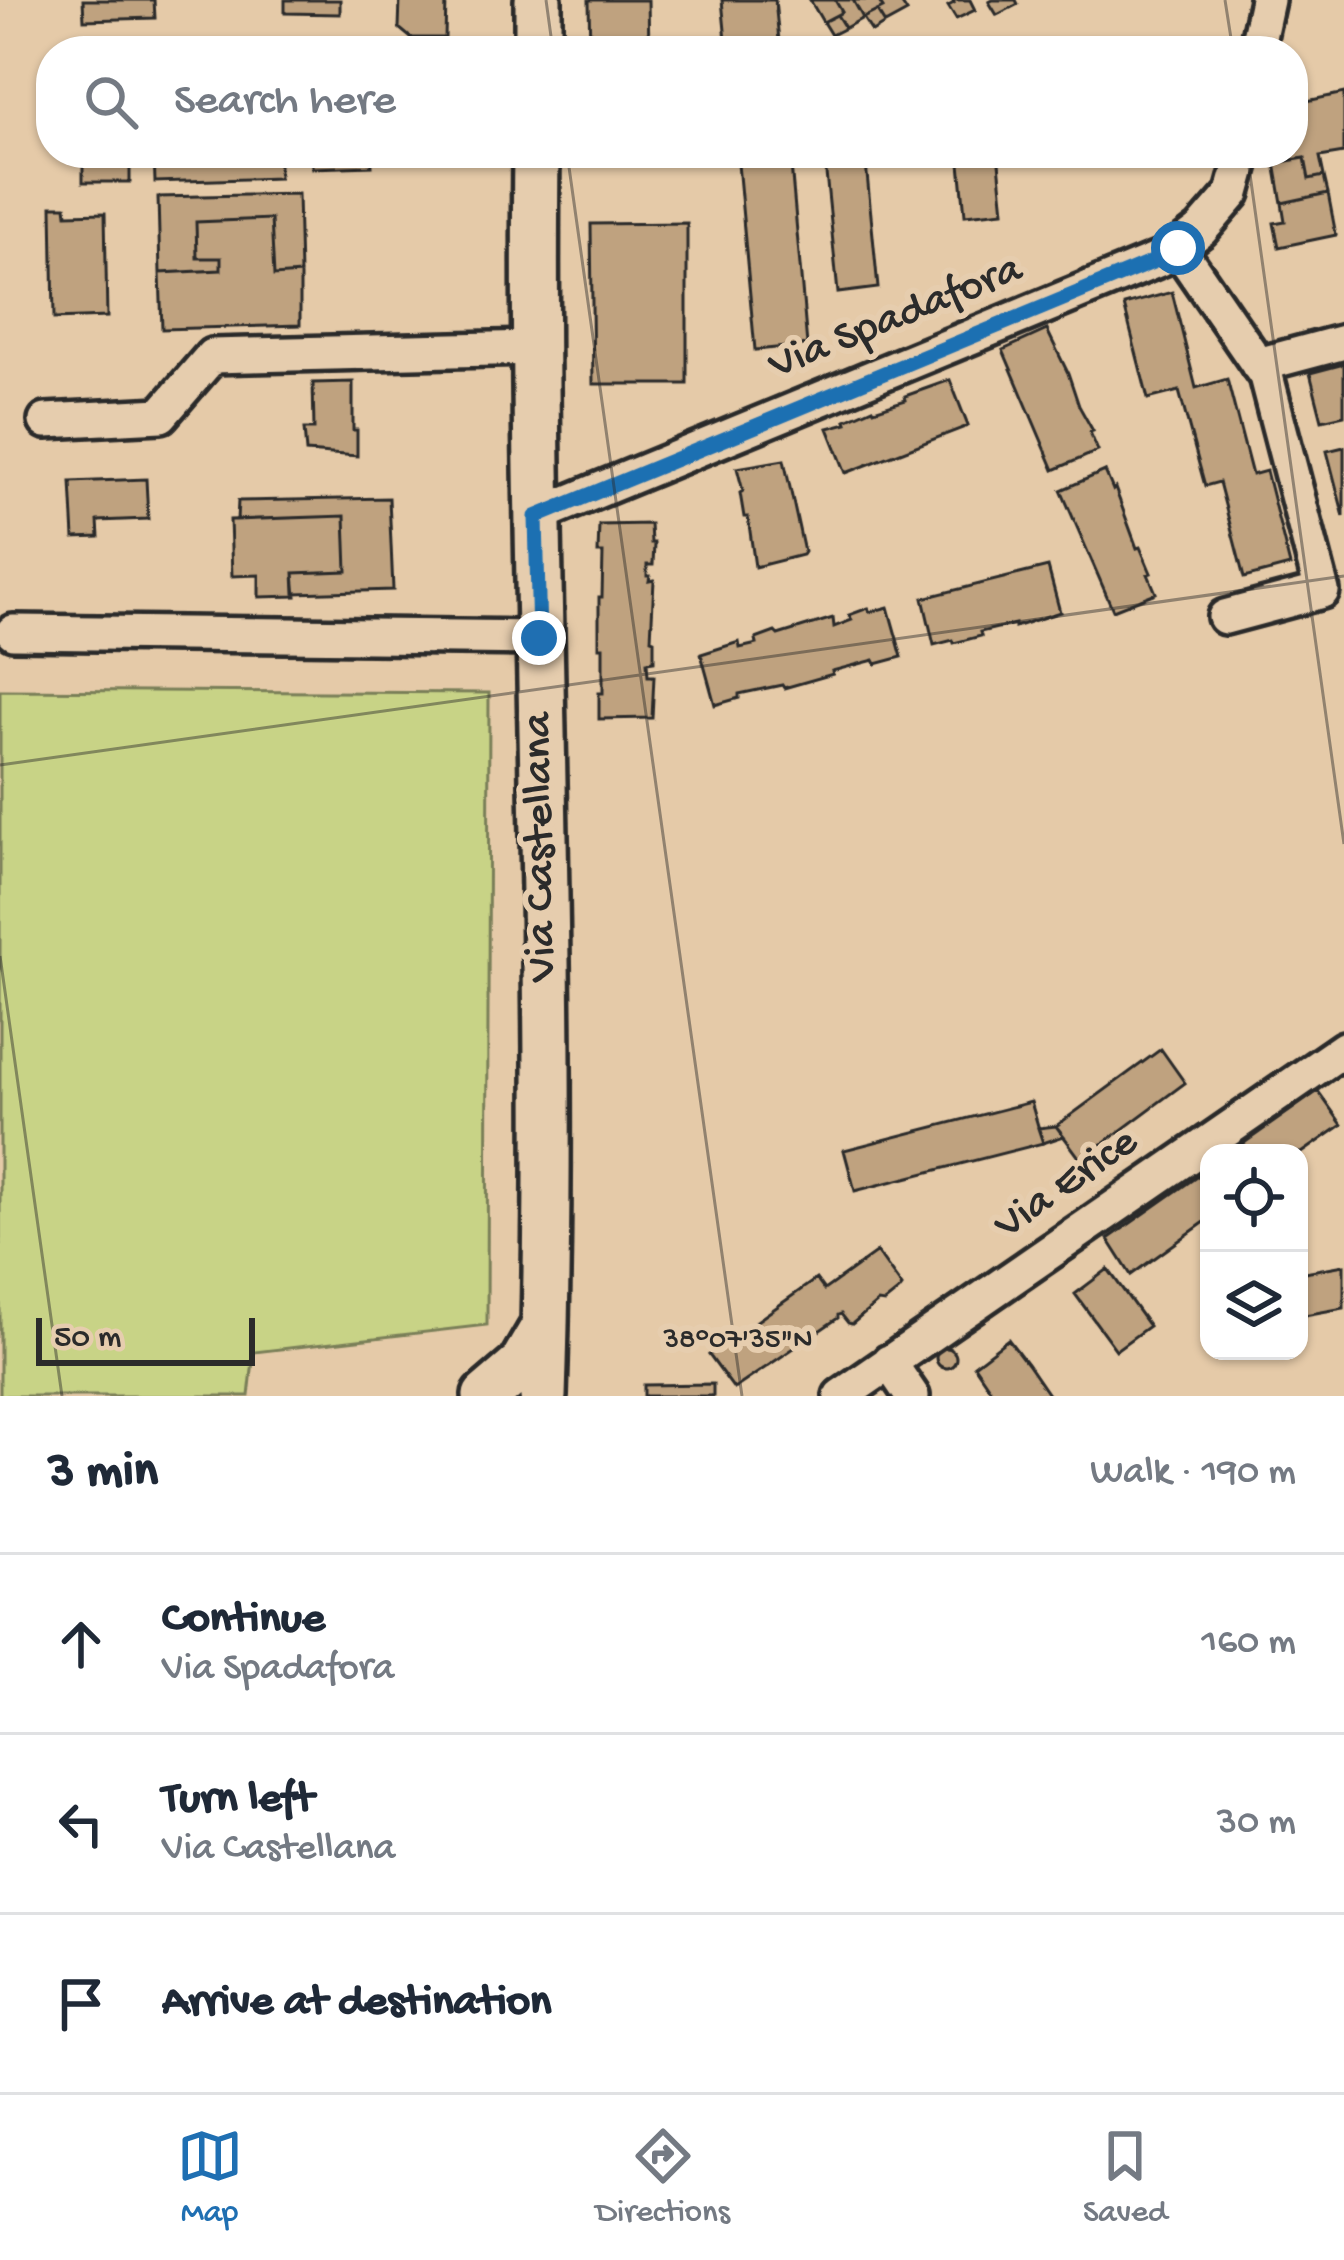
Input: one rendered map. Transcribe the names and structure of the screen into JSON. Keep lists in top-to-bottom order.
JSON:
{
  "streets": {
    "main road": ["Via Castellana"],
    "street": ["Via Spadafora", "Via Erice"]
  },
  "crossings": [
    ["Via Spadafora", "Via Castellana"]
  ],
  "scale_bar": "50 m",
  "page": {
    "search": "Search here",
    "scale": "50 m",
    "heading": ["3 min", "Walk · 190 m"],
    "list": [
      ["Continue", "Via Spadafora", "160 m"],
      ["Turn left", "Via Castellana", "30 m"],
      "Arrive at destination"
    ],
    "nav": ["Map", "Directions", "Saved"]
  },
  "coordinates": ["38°07'35\"N"]
}
